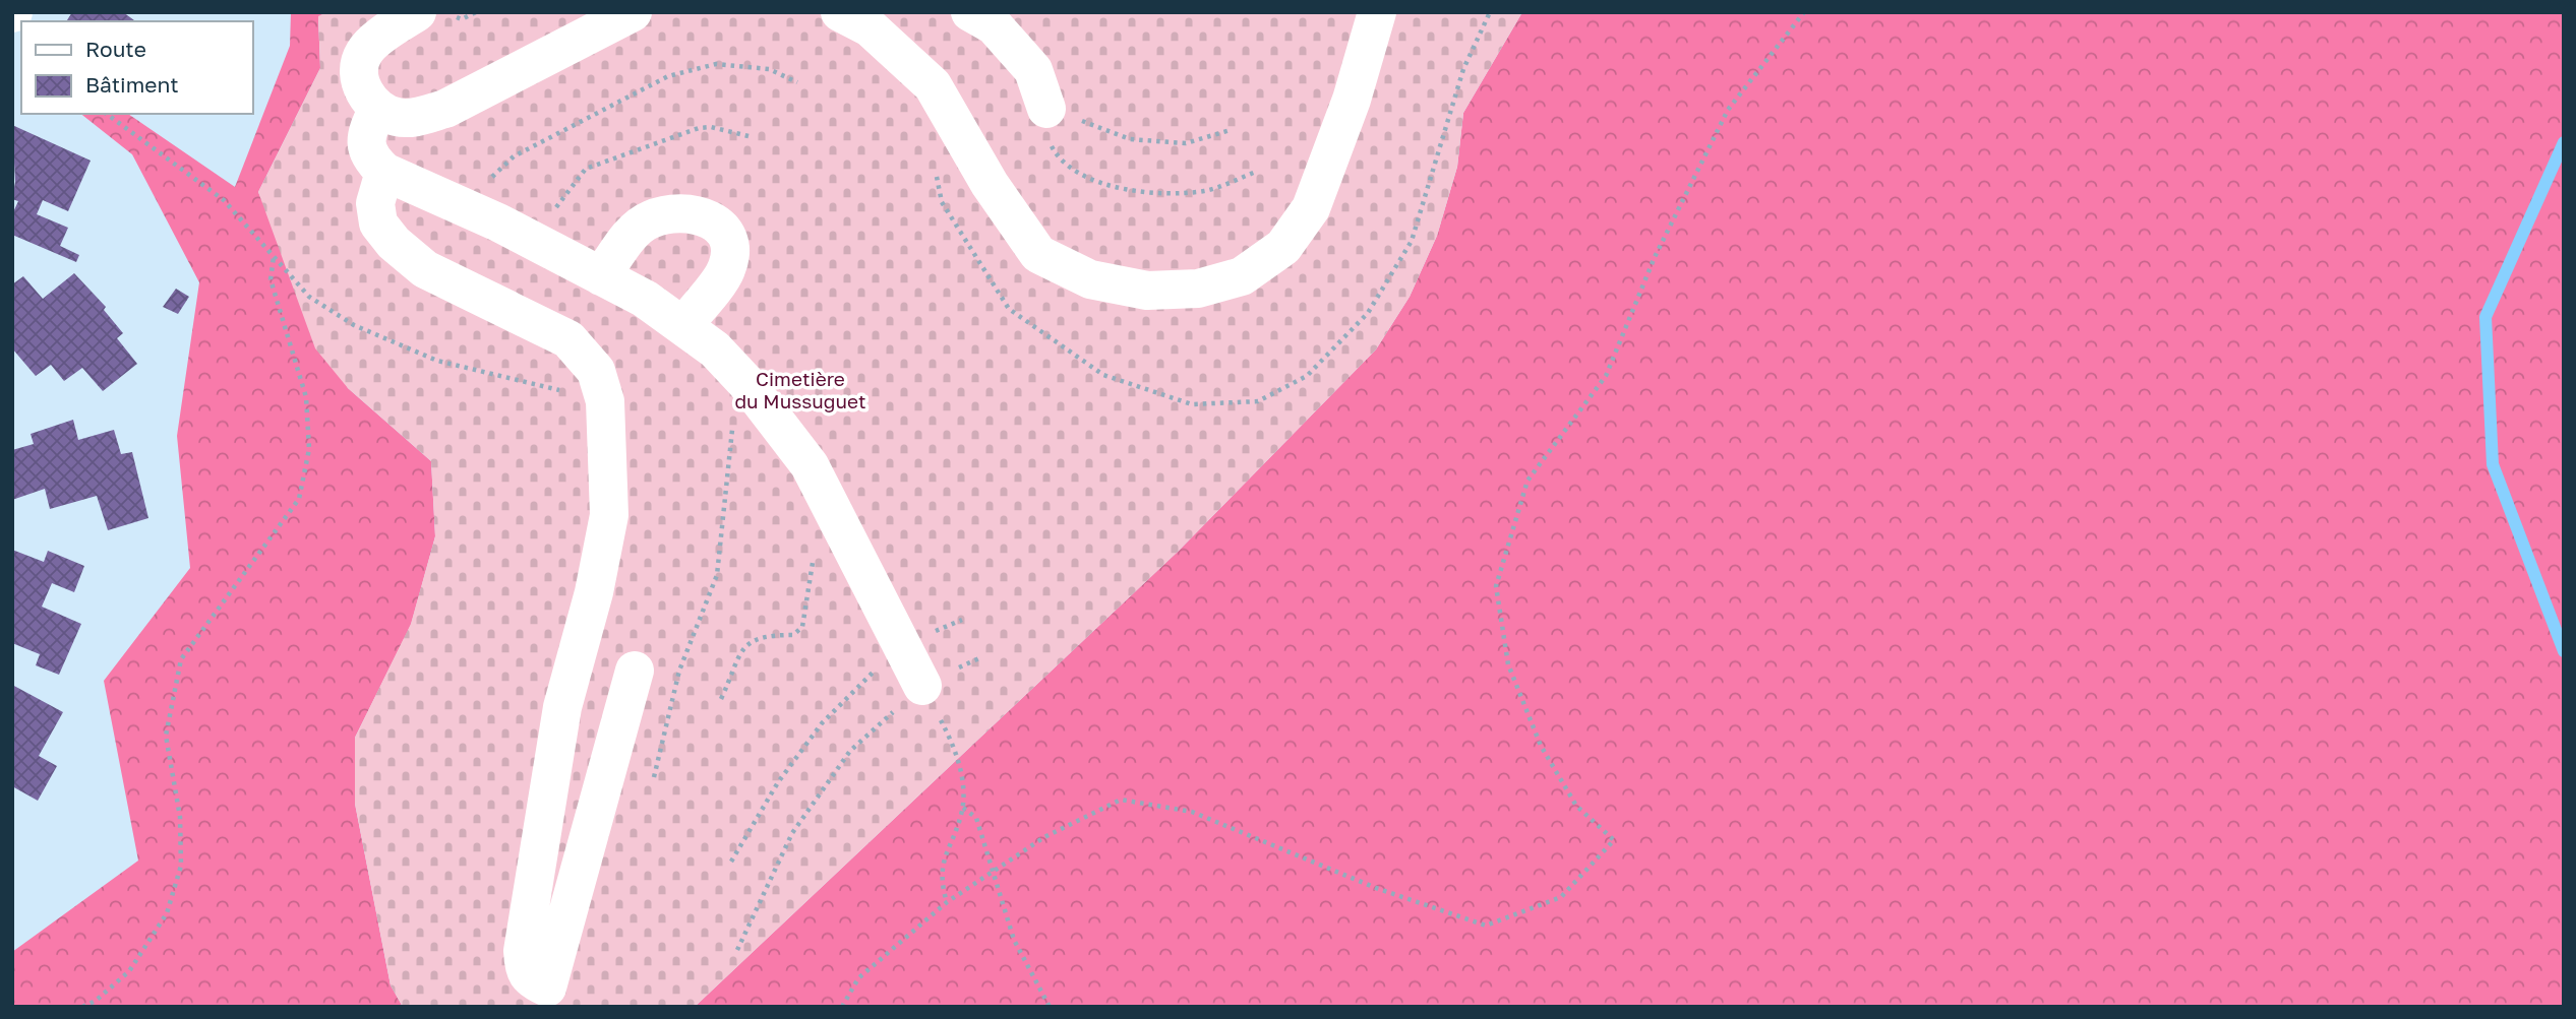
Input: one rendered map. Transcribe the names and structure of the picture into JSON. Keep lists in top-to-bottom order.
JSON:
{
  "parks": ["Cimetière du Mussuguet"],
  "legend": ["Route", "Bâtiment"]
}
